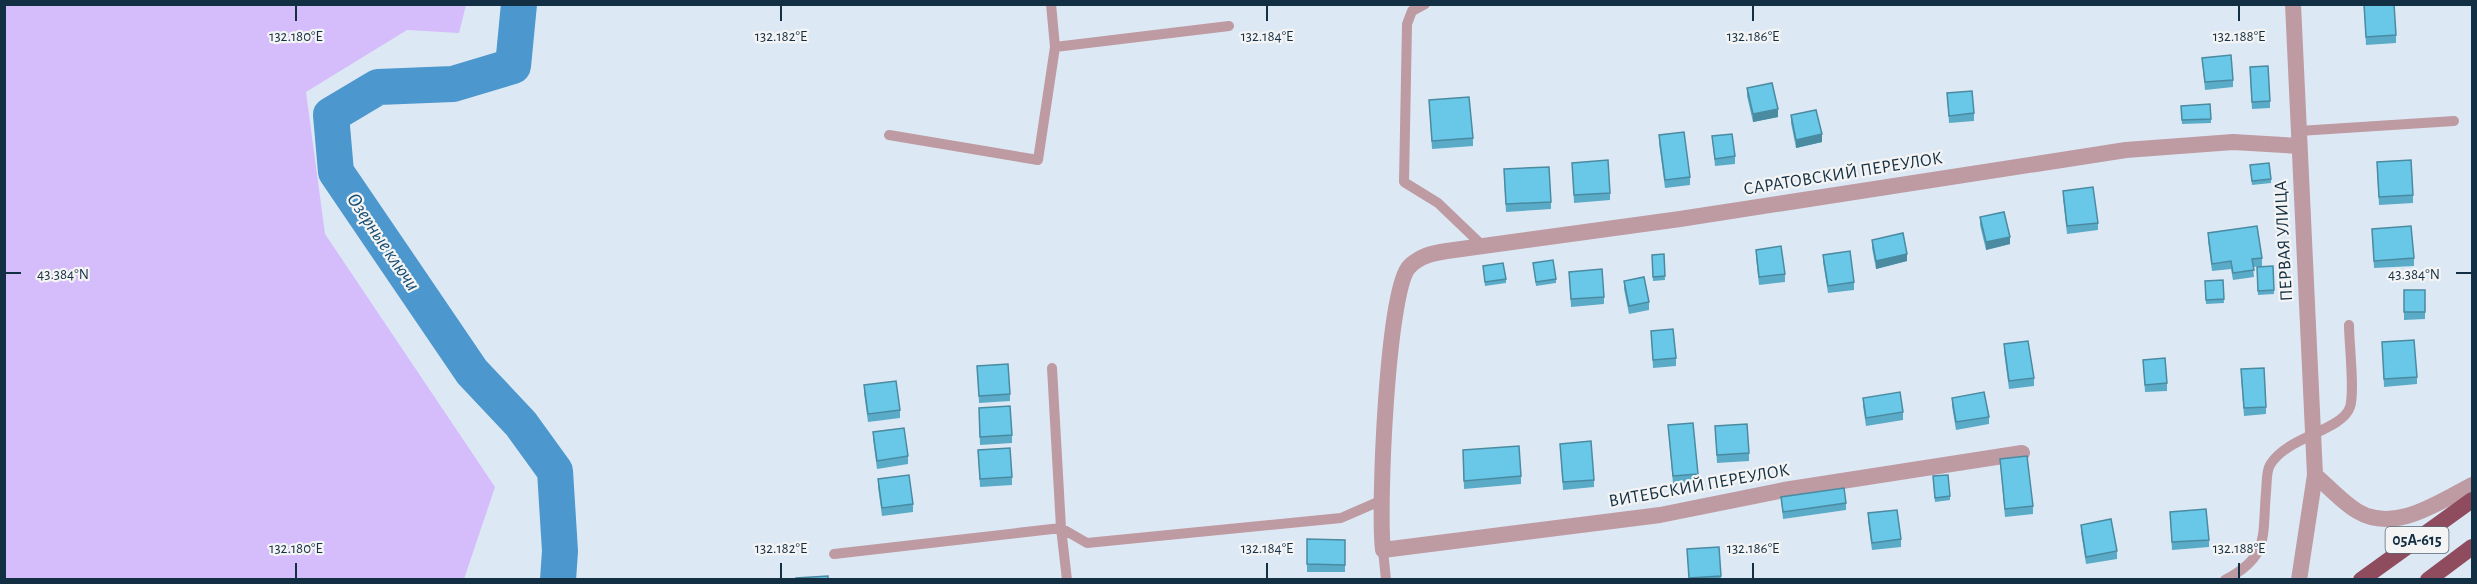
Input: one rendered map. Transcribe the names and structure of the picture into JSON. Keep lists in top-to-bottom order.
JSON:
{
  "streets": {
    "highway": ["05А-615"],
    "street": ["САРАТОВСКИЙ ПЕРЕУЛОК", "ПЕРВАЯ УЛИЦА", "ВИТЕБСКИЙ ПЕРЕУЛОК"]
  },
  "crossings": [
    ["САРАТОВСКИЙ ПЕРЕУЛОК", "ПЕРВАЯ УЛИЦА"]
  ],
  "water": ["Озерные ключи"],
  "coordinates": [
    "132.180°E",
    "132.182°E",
    "132.184°E",
    "132.186°E",
    "132.188°E",
    "43.384°N"
  ]
}
